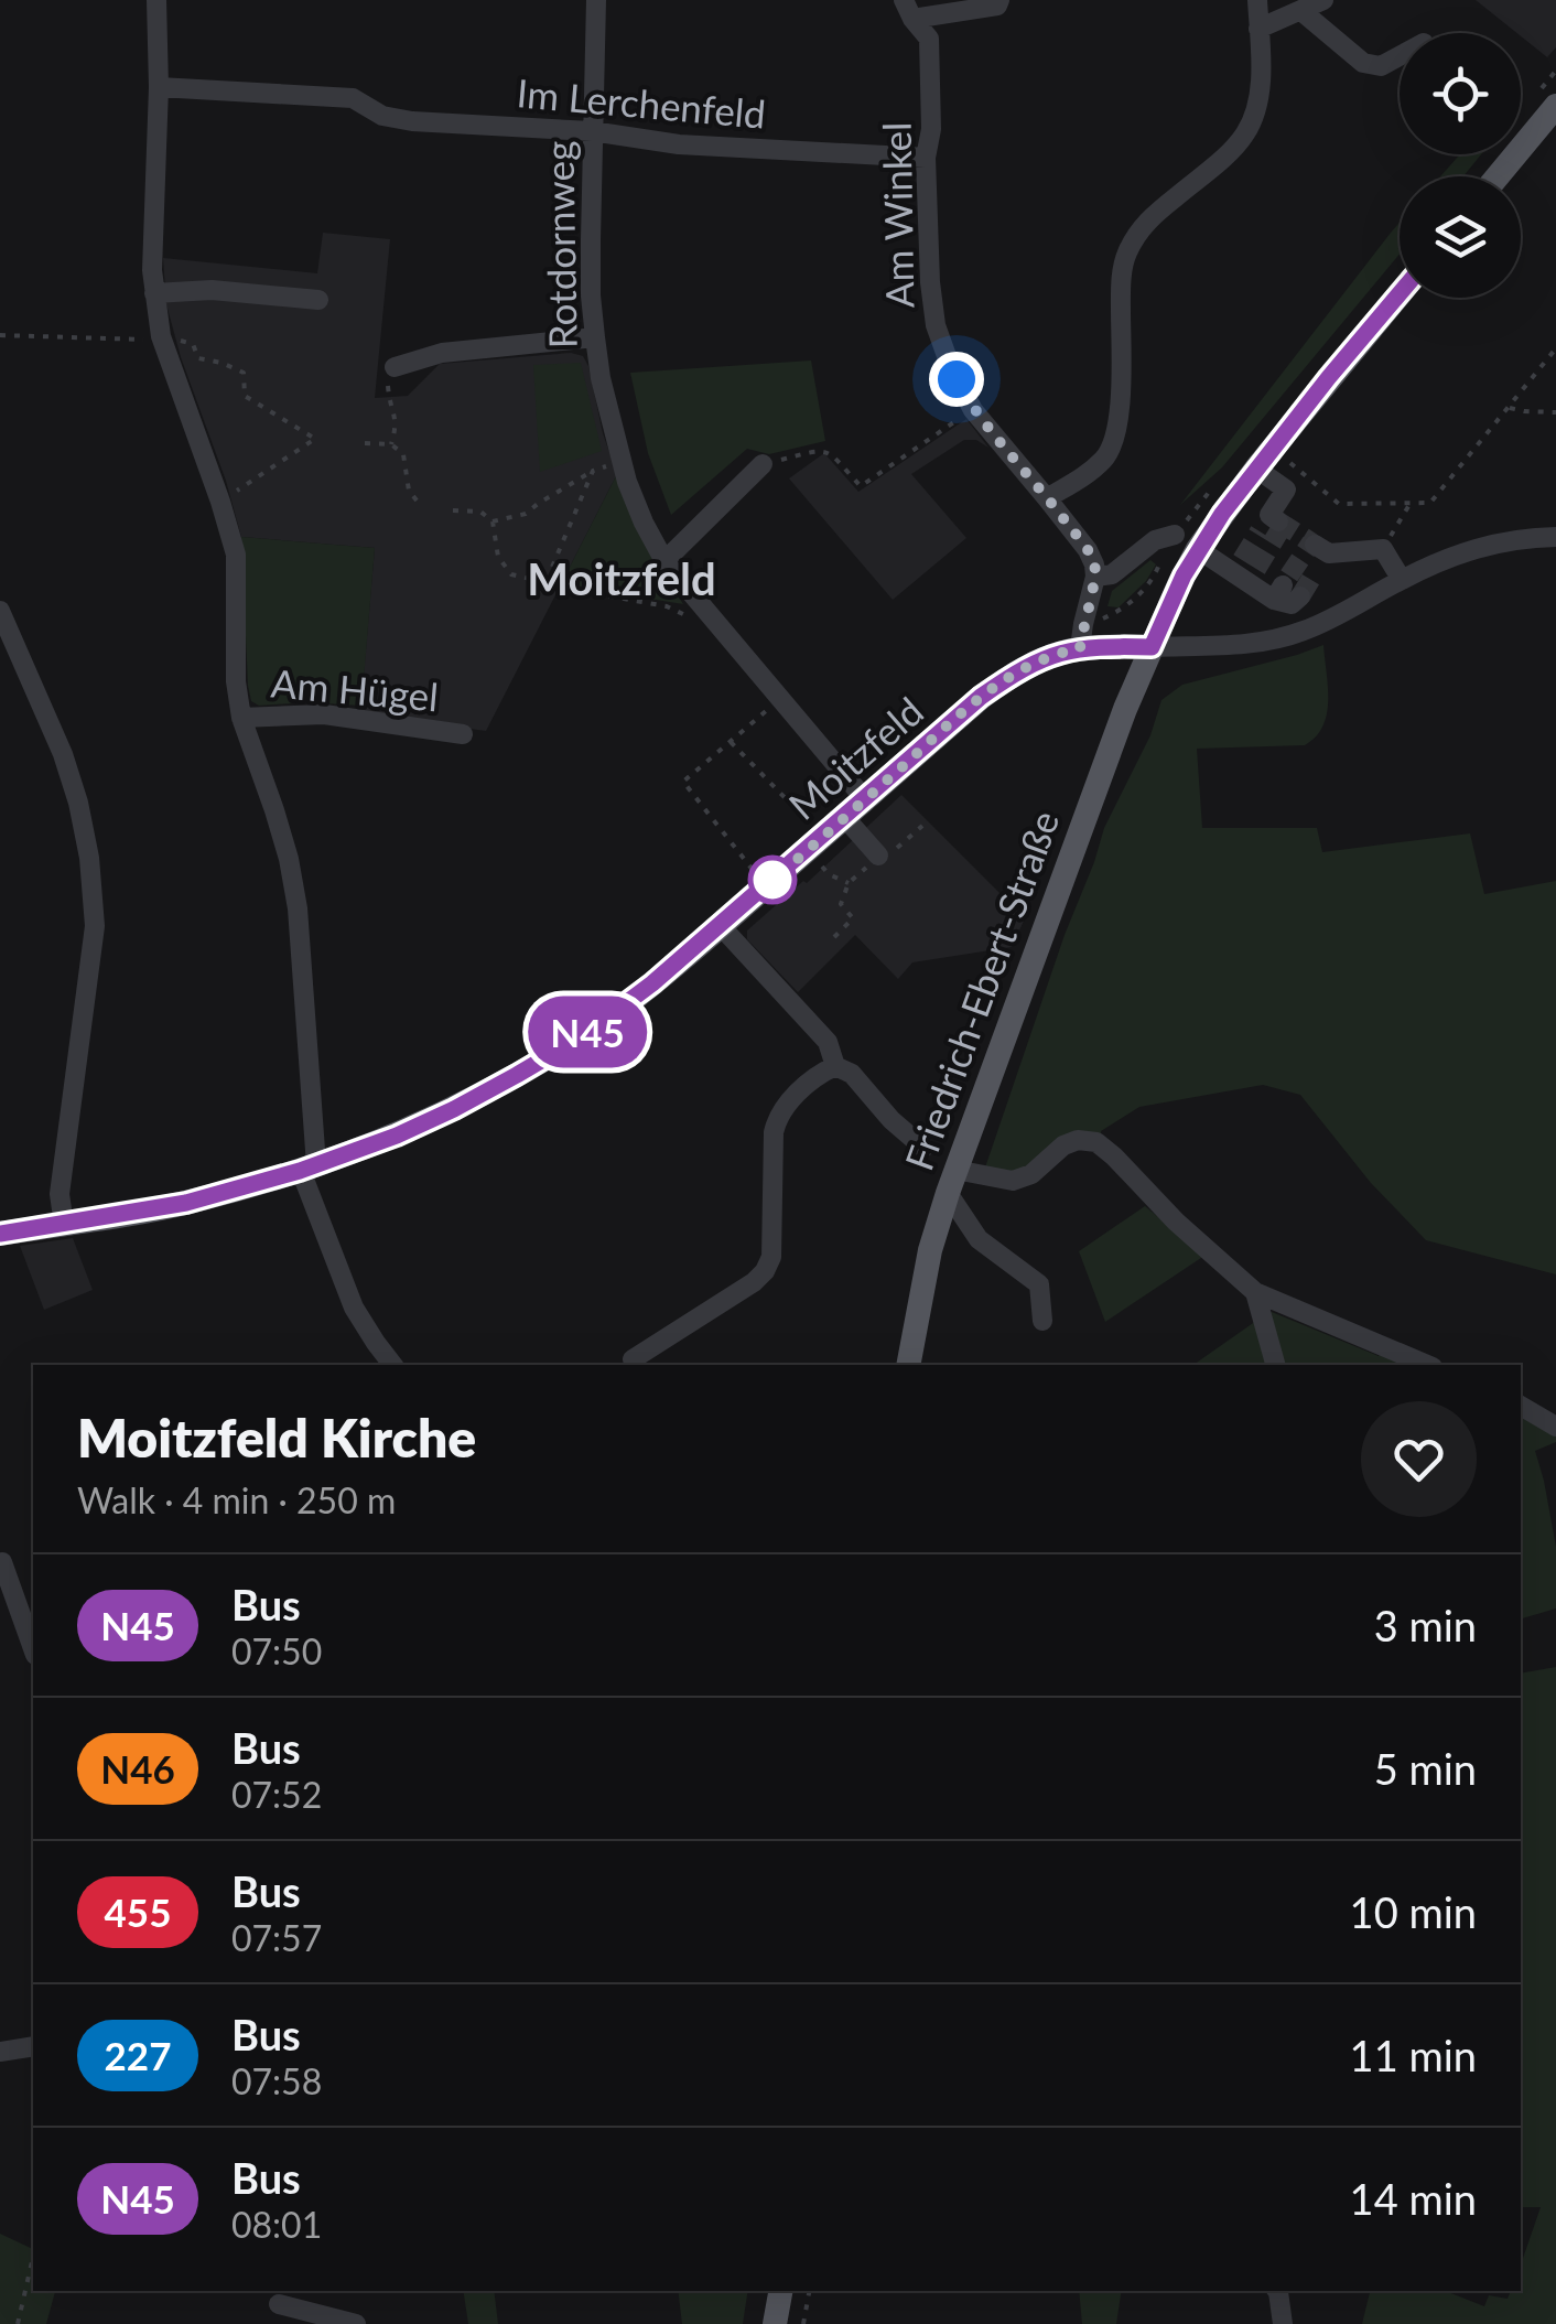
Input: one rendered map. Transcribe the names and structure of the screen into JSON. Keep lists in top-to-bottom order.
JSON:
{
  "streets": {
    "main road": ["Moitzfeld", "Friedrich-Ebert-Straße"],
    "street": [
      "Im Lerchenfeld",
      "Am Winkel",
      "Rotdornweg",
      "Am Hügel"
    ]
  },
  "crossings": [
    ["Im Lerchenfeld", "Am Winkel"],
    ["Im Lerchenfeld", "Rotdornweg"],
    ["Rotdornweg", "Moitzfeld"],
    ["Moitzfeld", "Friedrich-Ebert-Straße"]
  ],
  "districts": ["Moitzfeld"],
  "lines": ["bus line N45"],
  "page": {
    "on_map": "N45",
    "heading": ["Moitzfeld Kirche", "Walk · 4 min · 250 m"],
    "list": [
      {
        "mark": "N45",
        "name": "Bus",
        "note": "07:50",
        "value": "3 min"
      },
      {
        "mark": "N46",
        "name": "Bus",
        "note": "07:52",
        "value": "5 min"
      },
      {
        "mark": "455",
        "name": "Bus",
        "note": "07:57",
        "value": "10 min"
      },
      {
        "mark": "227",
        "name": "Bus",
        "note": "07:58",
        "value": "11 min"
      },
      {
        "mark": "N45",
        "name": "Bus",
        "note": "08:01",
        "value": "14 min"
      }
    ]
  }
}
